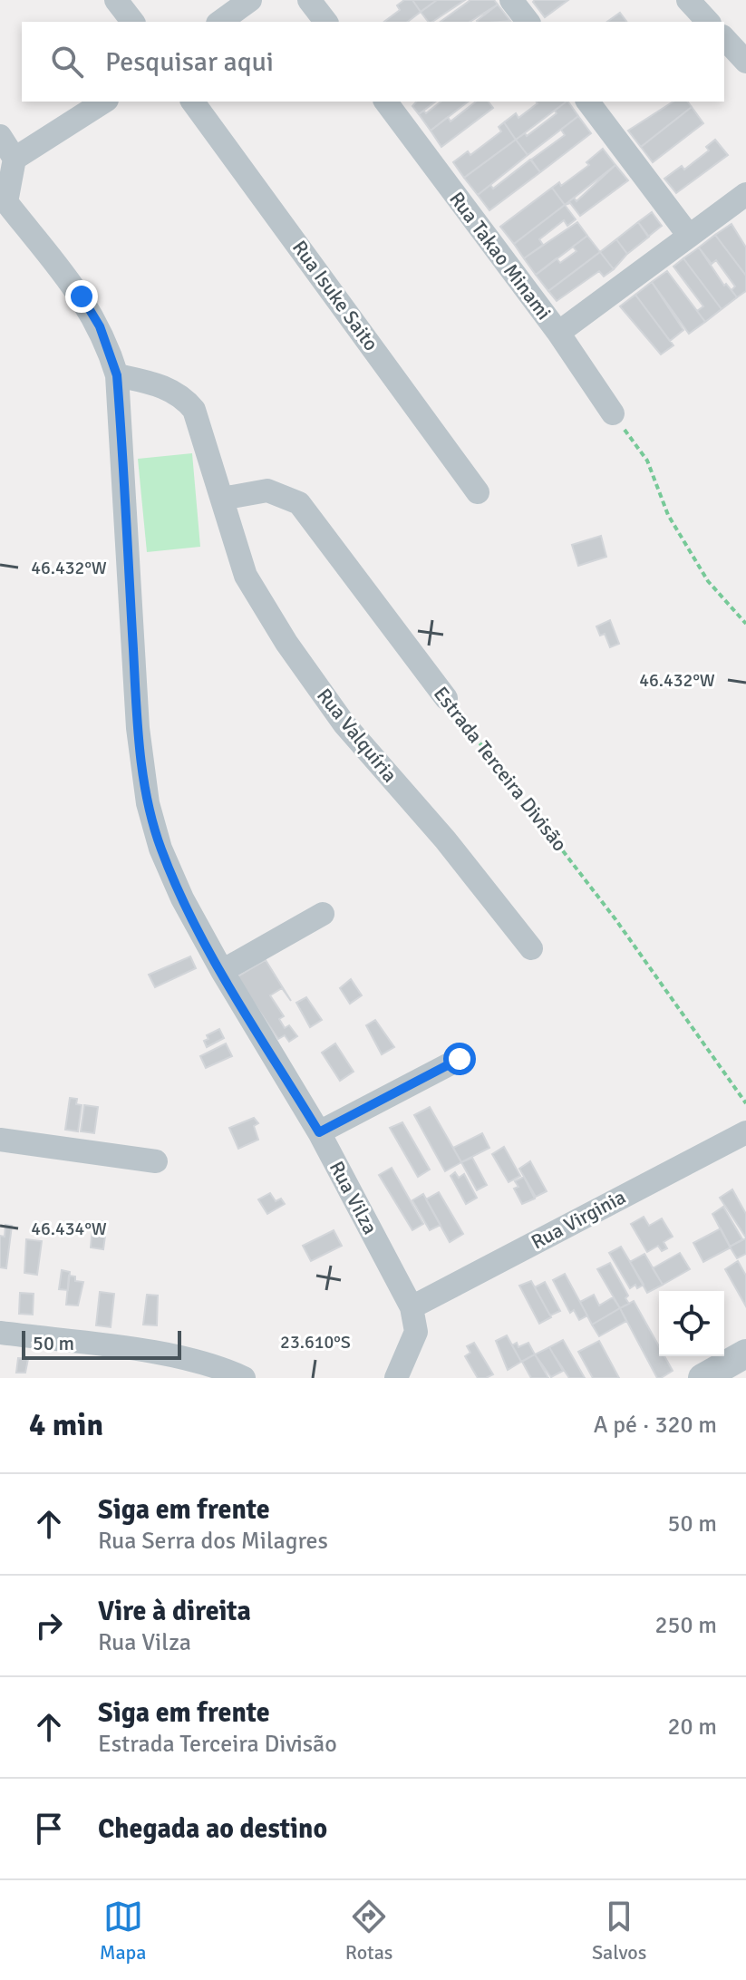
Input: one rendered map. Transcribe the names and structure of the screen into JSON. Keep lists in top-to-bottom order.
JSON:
{
  "streets": {
    "street": [
      "Rua Takao Minami",
      "Rua Isuke Saito",
      "Rua Valquíria",
      "Estrada Terceira Divisão",
      "Rua Vilza",
      "Rua Virginia"
    ]
  },
  "crossings": [
    ["Rua Valquíria", "Estrada Terceira Divisão"],
    ["Rua Valquíria", "Rua Vilza"],
    ["Rua Vilza", "Rua Virginia"]
  ],
  "scale_bar": "50 m",
  "page": {
    "search": "Pesquisar aqui",
    "scale": "50 m",
    "heading": ["4 min", "A pé · 320 m"],
    "list": [
      ["Siga em frente", "Rua Serra dos Milagres", "50 m"],
      ["Vire à direita", "Rua Vilza", "250 m"],
      ["Siga em frente", "Estrada Terceira Divisão", "20 m"],
      "Chegada ao destino"
    ],
    "nav": ["Mapa", "Rotas", "Salvos"]
  },
  "coordinates": ["46.432°W", "46.434°W", "23.610°S"]
}
